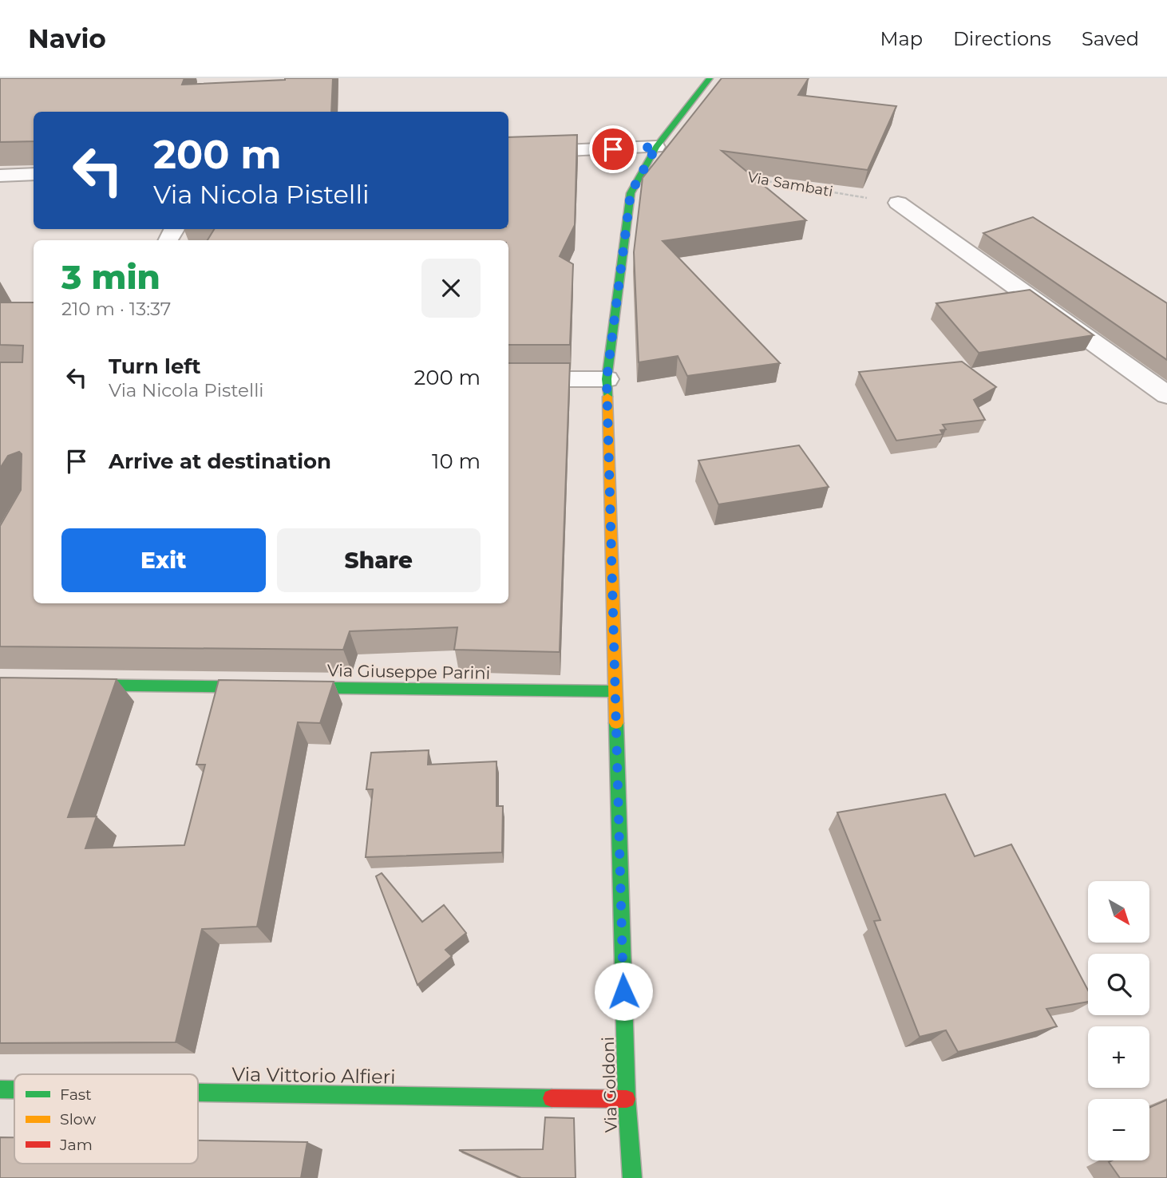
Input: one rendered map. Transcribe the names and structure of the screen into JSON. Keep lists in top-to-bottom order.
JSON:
{
  "streets": {
    "street": ["Via Giuseppe Parini", "Via Vittorio Alfieri", "Via Goldoni"],
    "path": ["Via Sambati"]
  },
  "crossings": [
    ["Via Giuseppe Parini", "Via Goldoni"],
    ["Via Vittorio Alfieri", "Via Goldoni"]
  ],
  "legend": ["Fast", "Slow", "Jam"],
  "north": "bottom right",
  "page": {
    "header": "Navio",
    "nav": ["Map", "Directions", "Saved"],
    "turn": ["200 m", "Via Nicola Pistelli"],
    "heading": ["3 min", "210 m · 13:37"],
    "list": [
      {
        "name": "Turn left",
        "note": "Via Nicola Pistelli",
        "value": "200 m"
      },
      {
        "name": "Arrive at destination",
        "value": "10 m"
      }
    ],
    "buttons": ["Exit", "Share"],
    "map_buttons": ["+", "−"]
  }
}
